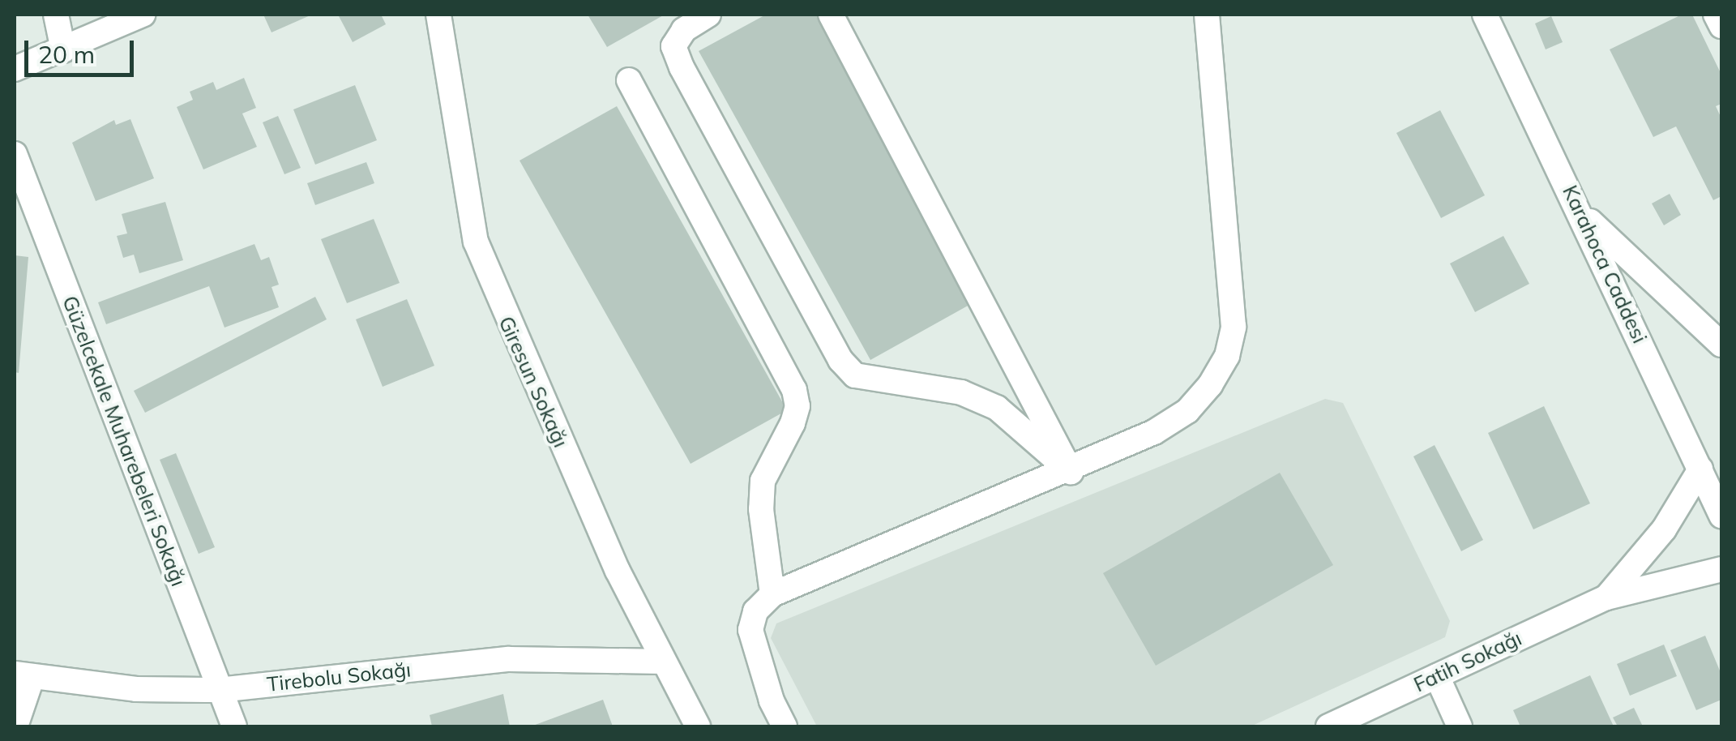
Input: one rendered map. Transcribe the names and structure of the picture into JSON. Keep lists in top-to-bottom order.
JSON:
{
  "streets": {
    "street": [
      "Karahoca Caddesi",
      "Giresun Sokağı",
      "Güzelcekale Muharebeleri Sokağı",
      "Fatih Sokağı",
      "Tirebolu Sokağı"
    ]
  },
  "crossings": [
    ["Karahoca Caddesi", "Fatih Sokağı"],
    ["Giresun Sokağı", "Tirebolu Sokağı"],
    ["Güzelcekale Muharebeleri Sokağı", "Tirebolu Sokağı"]
  ],
  "scale_bar": "20 m"
}
